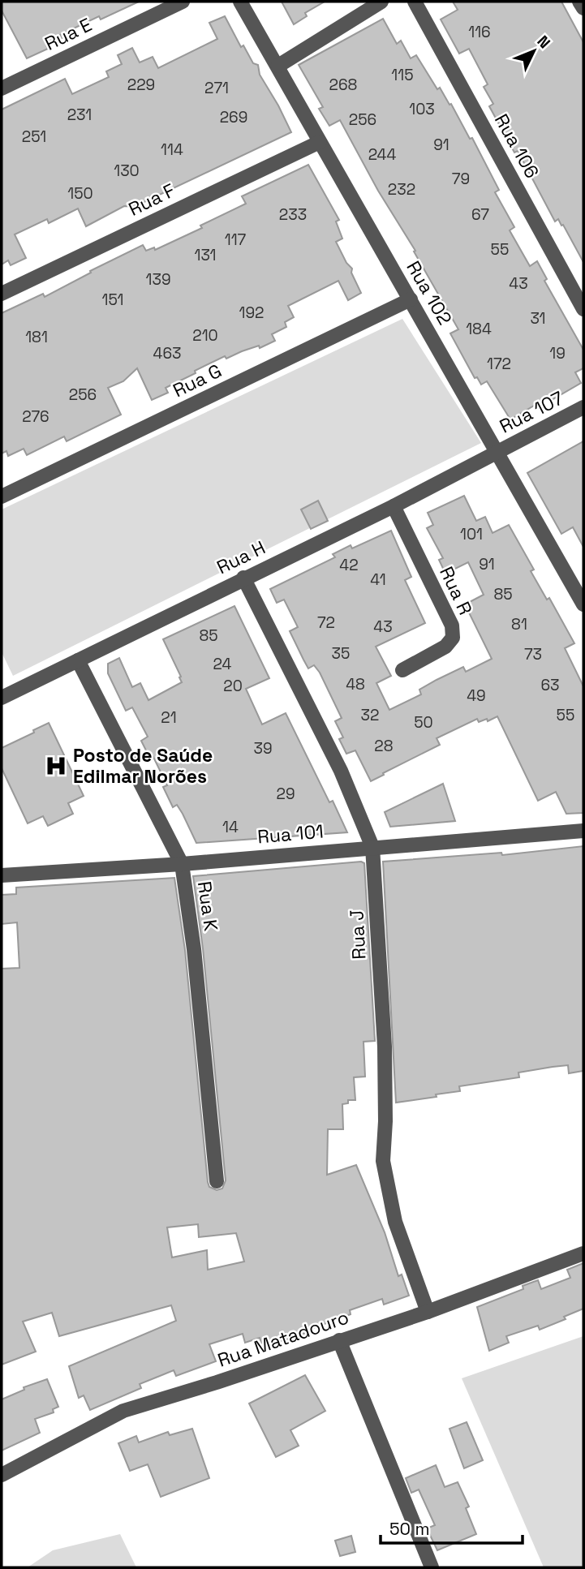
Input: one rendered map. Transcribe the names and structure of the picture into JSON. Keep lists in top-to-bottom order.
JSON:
{
  "streets": {
    "street": [
      "Rua E",
      "Rua 106",
      "Rua F",
      "Rua 102",
      "Rua G",
      "Rua 107",
      "Rua H",
      "Rua R",
      "Rua 101",
      "Rua K",
      "Rua J",
      "Rua Matadouro"
    ]
  },
  "crossings": [
    ["Rua F", "Rua 102"],
    ["Rua 102", "Rua G"],
    ["Rua 102", "Rua 107"],
    ["Rua 102", "Rua H"],
    ["Rua 107", "Rua H"],
    ["Rua H", "Rua R"],
    ["Rua H", "Rua K"],
    ["Rua H", "Rua J"],
    ["Rua 101", "Rua K"],
    ["Rua 101", "Rua J"],
    ["Rua J", "Rua Matadouro"]
  ],
  "places": {
    "hospital": ["Posto de Saúde Edilmar Norões"]
  },
  "house_numbers": [
    "116",
    "115",
    "229",
    "268",
    "271",
    "103",
    "231",
    "269",
    "256",
    "251",
    "91",
    "114",
    "244",
    "130",
    "79",
    "232",
    "150",
    "233",
    "67",
    "117",
    "55",
    "131",
    "139",
    "43",
    "151",
    "192",
    "31",
    "184",
    "210",
    "181",
    "463",
    "19",
    "172",
    "256",
    "276",
    "101",
    "91",
    "42",
    "41",
    "85",
    "72",
    "81",
    "43",
    "85",
    "35",
    "73",
    "24",
    "48",
    "63",
    "20",
    "49",
    "32",
    "55",
    "21",
    "50",
    "28",
    "39",
    "29",
    "14"
  ],
  "scale_bar": "50 m",
  "north": "top right"
}
